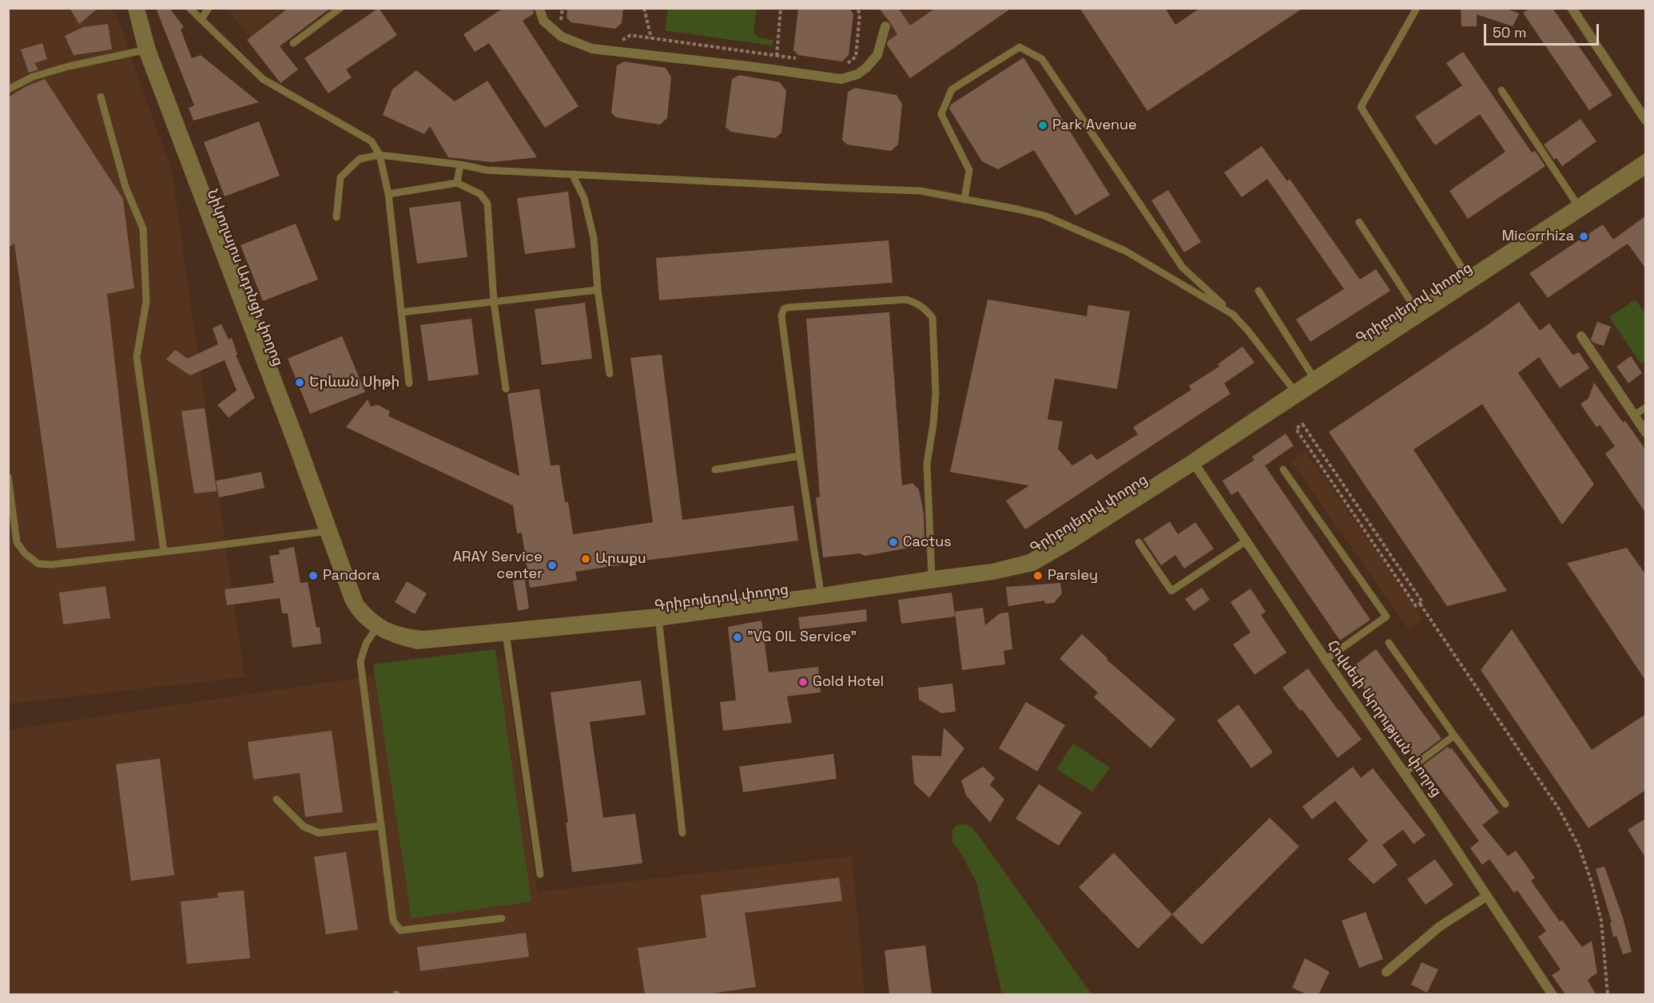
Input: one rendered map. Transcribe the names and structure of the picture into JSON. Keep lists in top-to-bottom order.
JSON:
{
  "streets": {
    "street": ["Նիկողայոս Ադոնցի փողոց", "Գրիբոյեդով փողոց", "Հովսեփ Արղության փողոց"]
  },
  "crossings": [
    ["Նիկողայոս Ադոնցի փողոց", "Գրիբոյեդով փողոց"],
    ["Գրիբոյեդով փողոց", "Հովսեփ Արղության փողոց"]
  ],
  "places": [
    "Park Avenue",
    "Micorrhiza",
    "Երևան Սիթի",
    "Cactus",
    "Արաքս",
    "ARAY Service center",
    "Pandora",
    "Parsley",
    "\"VG OIL Service\"",
    "Gold Hotel"
  ],
  "scale_bar": "50 m"
}
